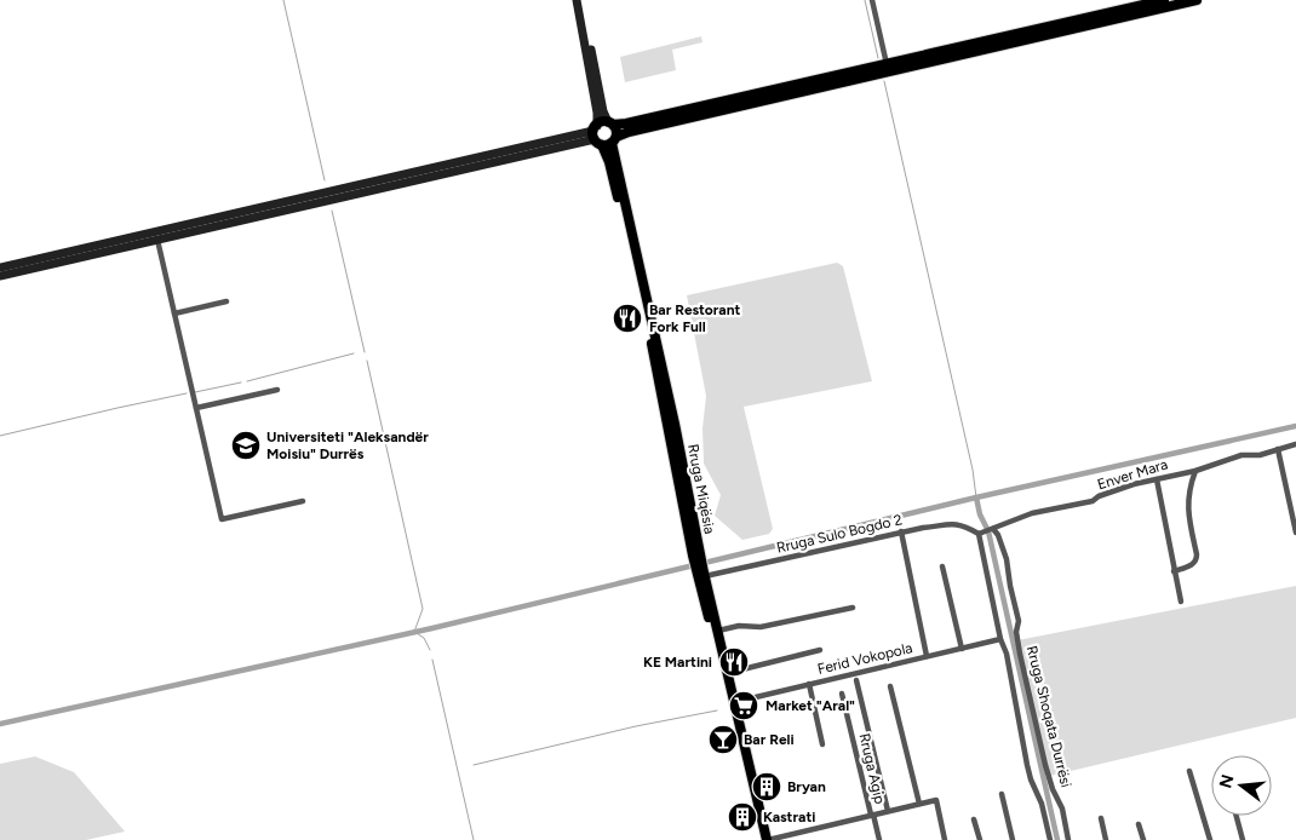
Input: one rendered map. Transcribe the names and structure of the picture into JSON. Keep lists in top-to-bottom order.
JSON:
{
  "streets": {
    "main road": ["Rruga Miqësia"],
    "street": [
      "Enver Mara",
      "Rruga Sulo Bogdo 2",
      "Ferid Vokopola",
      "Rruga Shoqata Durrësi",
      "Rruga Agip"
    ]
  },
  "crossings": [
    ["Enver Mara", "Rruga Sulo Bogdo 2"],
    ["Enver Mara", "Rruga Shoqata Durrësi"],
    ["Rruga Miqësia", "Rruga Sulo Bogdo 2"],
    ["Rruga Miqësia", "Ferid Vokopola"]
  ],
  "places": {
    "restaurant": ["Bar Restorant Fork Full", "KE Martini"],
    "school or university": ["Universiteti \"Aleksandër Moisiu\" Durrës"],
    "supermarket": ["Market \"Aral\""],
    "bar": ["Bar Reli"],
    "building": ["Bryan", "Kastrati"]
  },
  "north": "left"
}
